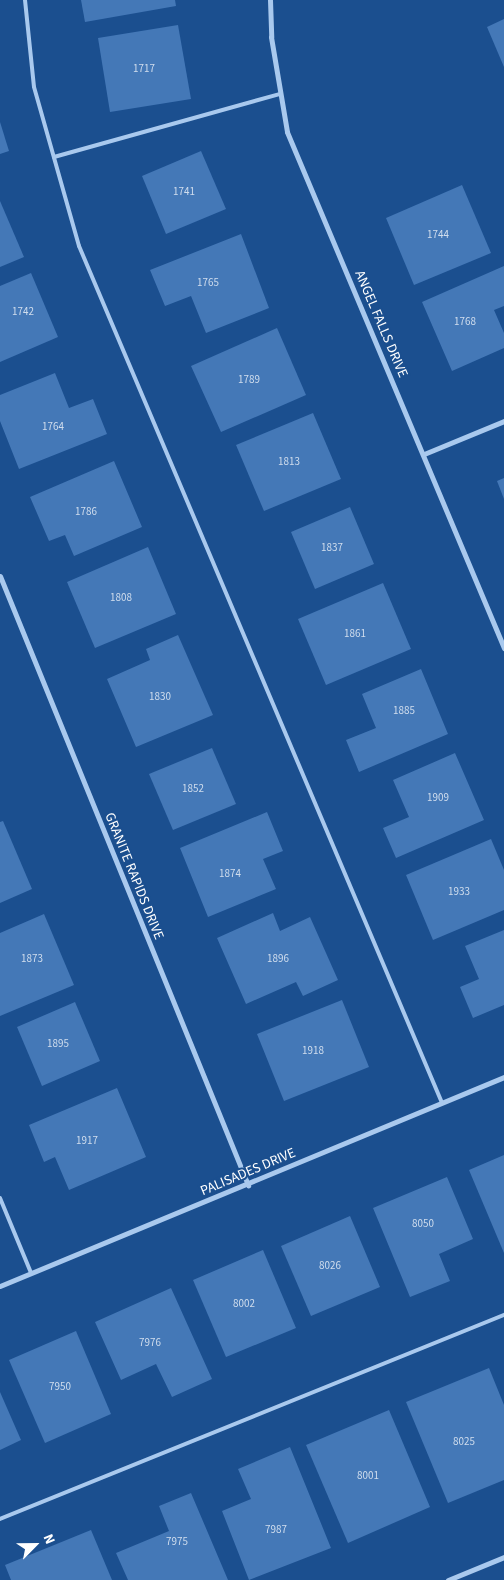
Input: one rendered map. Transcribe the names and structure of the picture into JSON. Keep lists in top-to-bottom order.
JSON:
{
  "streets": {
    "street": ["ANGEL FALLS DRIVE", "GRANITE RAPIDS DRIVE", "PALISADES DRIVE"]
  },
  "crossings": [
    ["GRANITE RAPIDS DRIVE", "PALISADES DRIVE"]
  ],
  "house_numbers": [
    "1717",
    "1741",
    "1744",
    "1765",
    "1742",
    "1768",
    "1789",
    "1764",
    "1813",
    "1786",
    "1837",
    "1808",
    "1861",
    "1830",
    "1885",
    "1852",
    "1909",
    "1874",
    "1933",
    "1873",
    "1896",
    "1895",
    "1918",
    "1917",
    "8050",
    "8026",
    "8002",
    "7976",
    "7950",
    "8025",
    "8001",
    "7987",
    "7975"
  ],
  "north": "top right"
}
